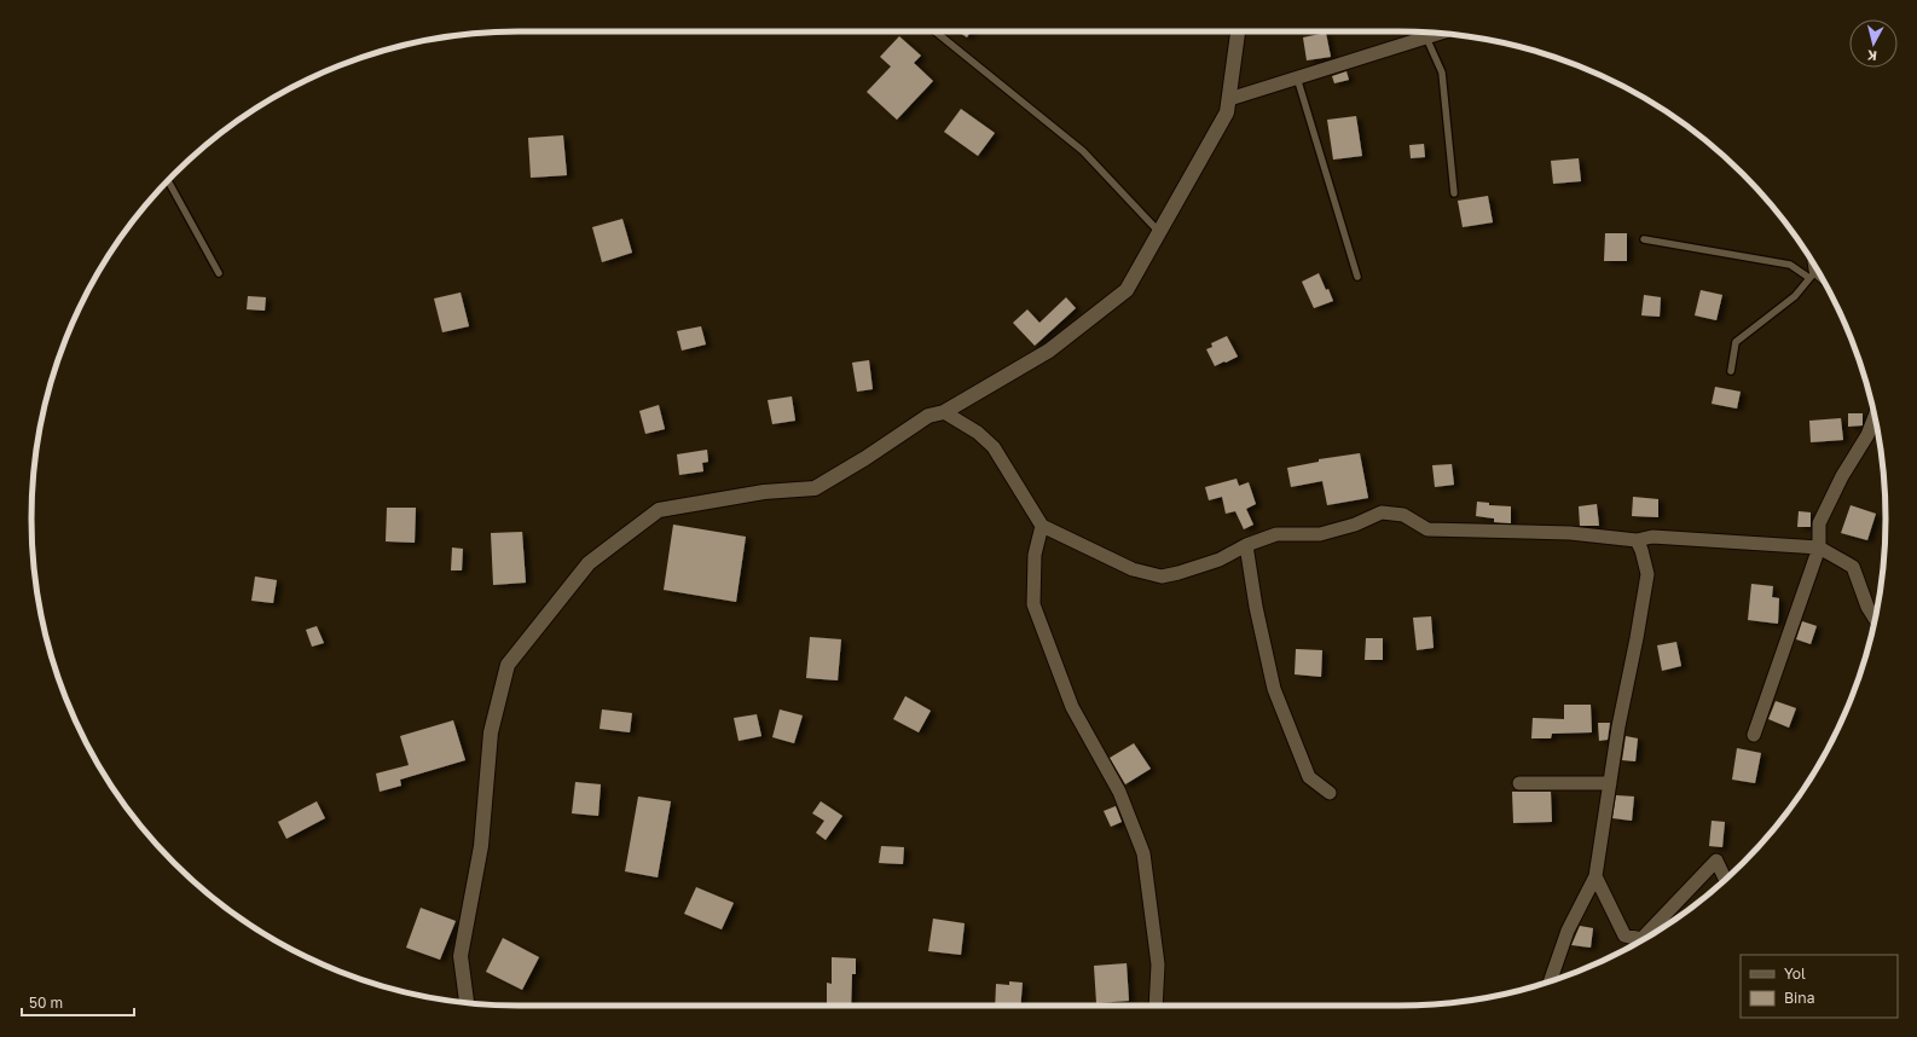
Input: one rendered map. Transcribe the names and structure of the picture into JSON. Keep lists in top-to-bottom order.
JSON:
{
  "legend": ["Yol", "Bina"],
  "scale_bar": "50 m",
  "north": "bottom"
}
